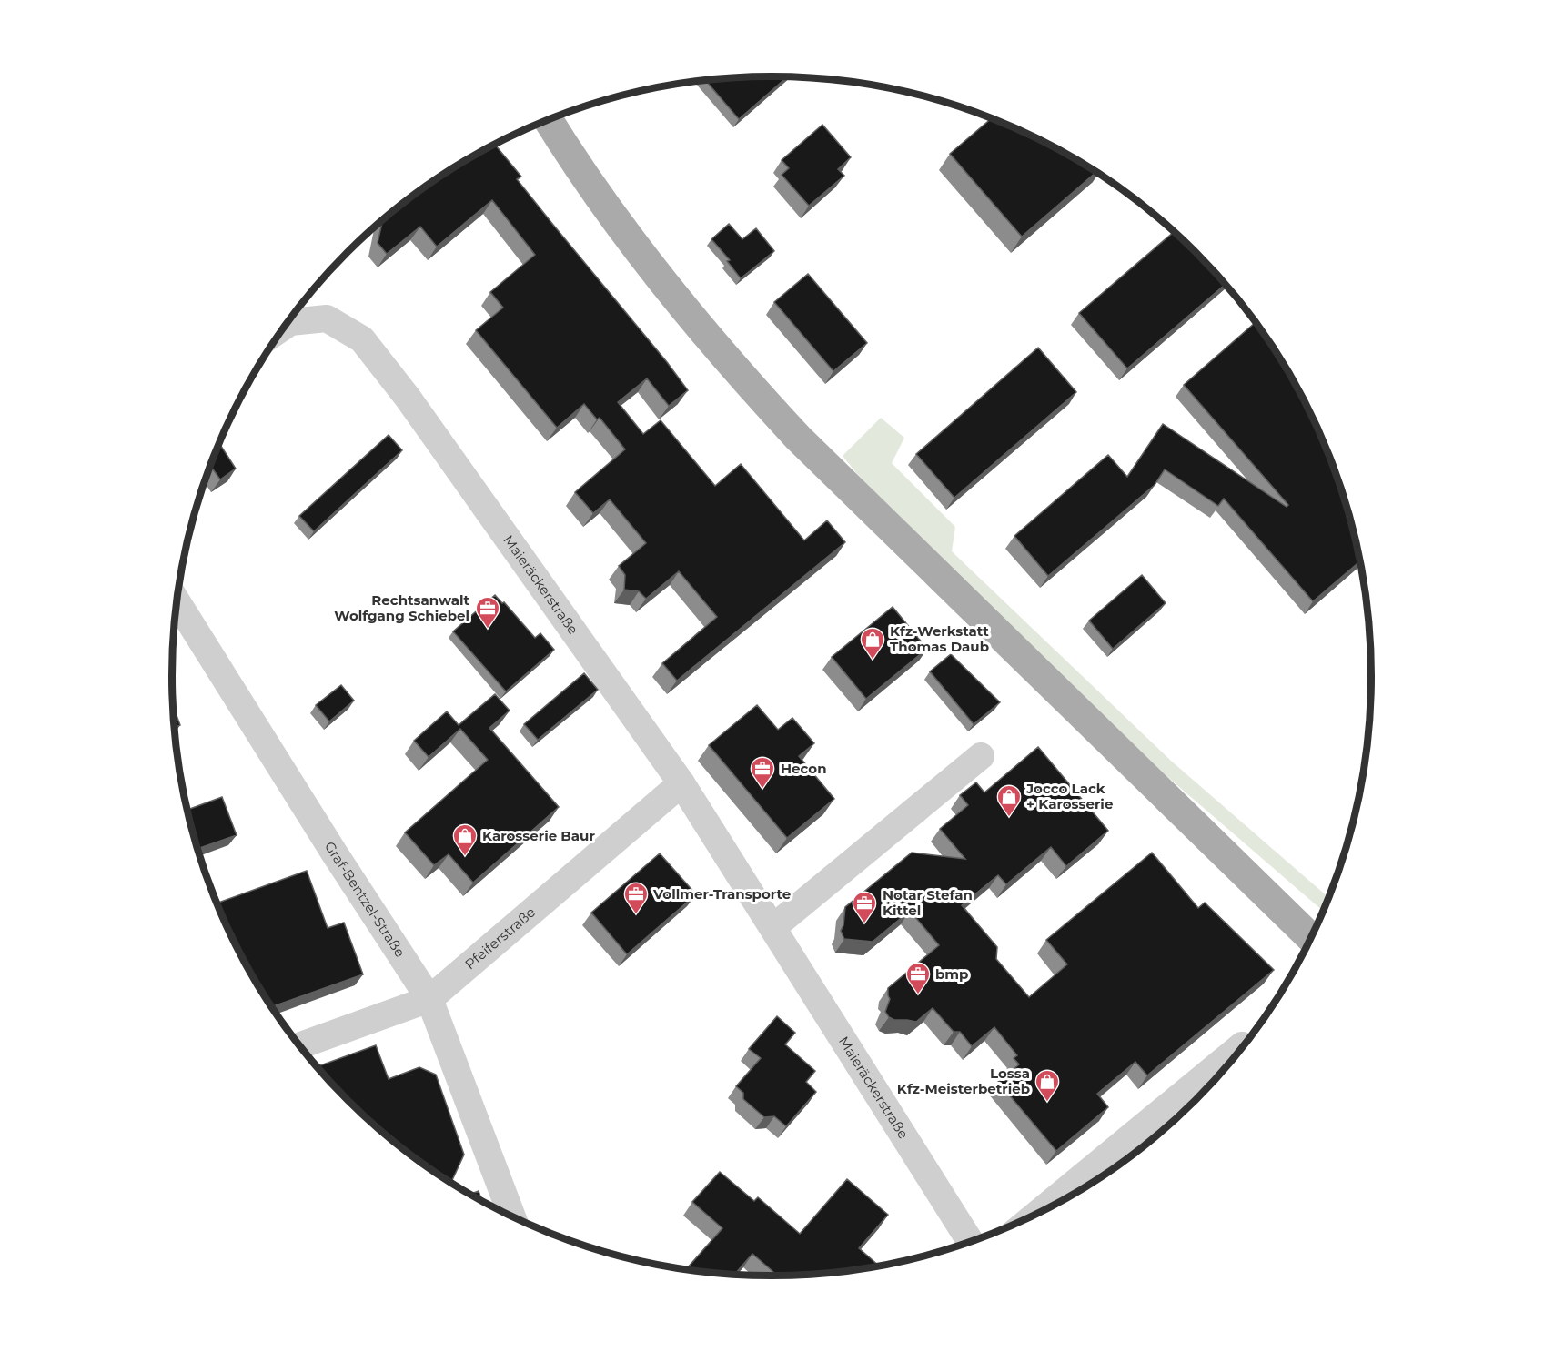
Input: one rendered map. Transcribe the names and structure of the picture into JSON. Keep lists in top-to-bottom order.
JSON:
{
  "streets": {
    "street": ["Maieräckerstraße", "Graf-Bentzel-Straße", "Pfeiferstraße"]
  },
  "crossings": [
    ["Maieräckerstraße", "Pfeiferstraße"],
    ["Graf-Bentzel-Straße", "Pfeiferstraße"]
  ],
  "places": {
    "office": [
      "Rechtsanwalt Wolfgang Schiebel",
      "Hecon",
      "Vollmer-Transporte",
      "Notar Stefan Kittel",
      "bmp"
    ],
    "shop": [
      "Kfz-Werkstatt Thomas Daub",
      "Jocco Lack + Karosserie",
      "Karosserie Baur",
      "Lossa Kfz-Meisterbetrieb"
    ]
  }
}
